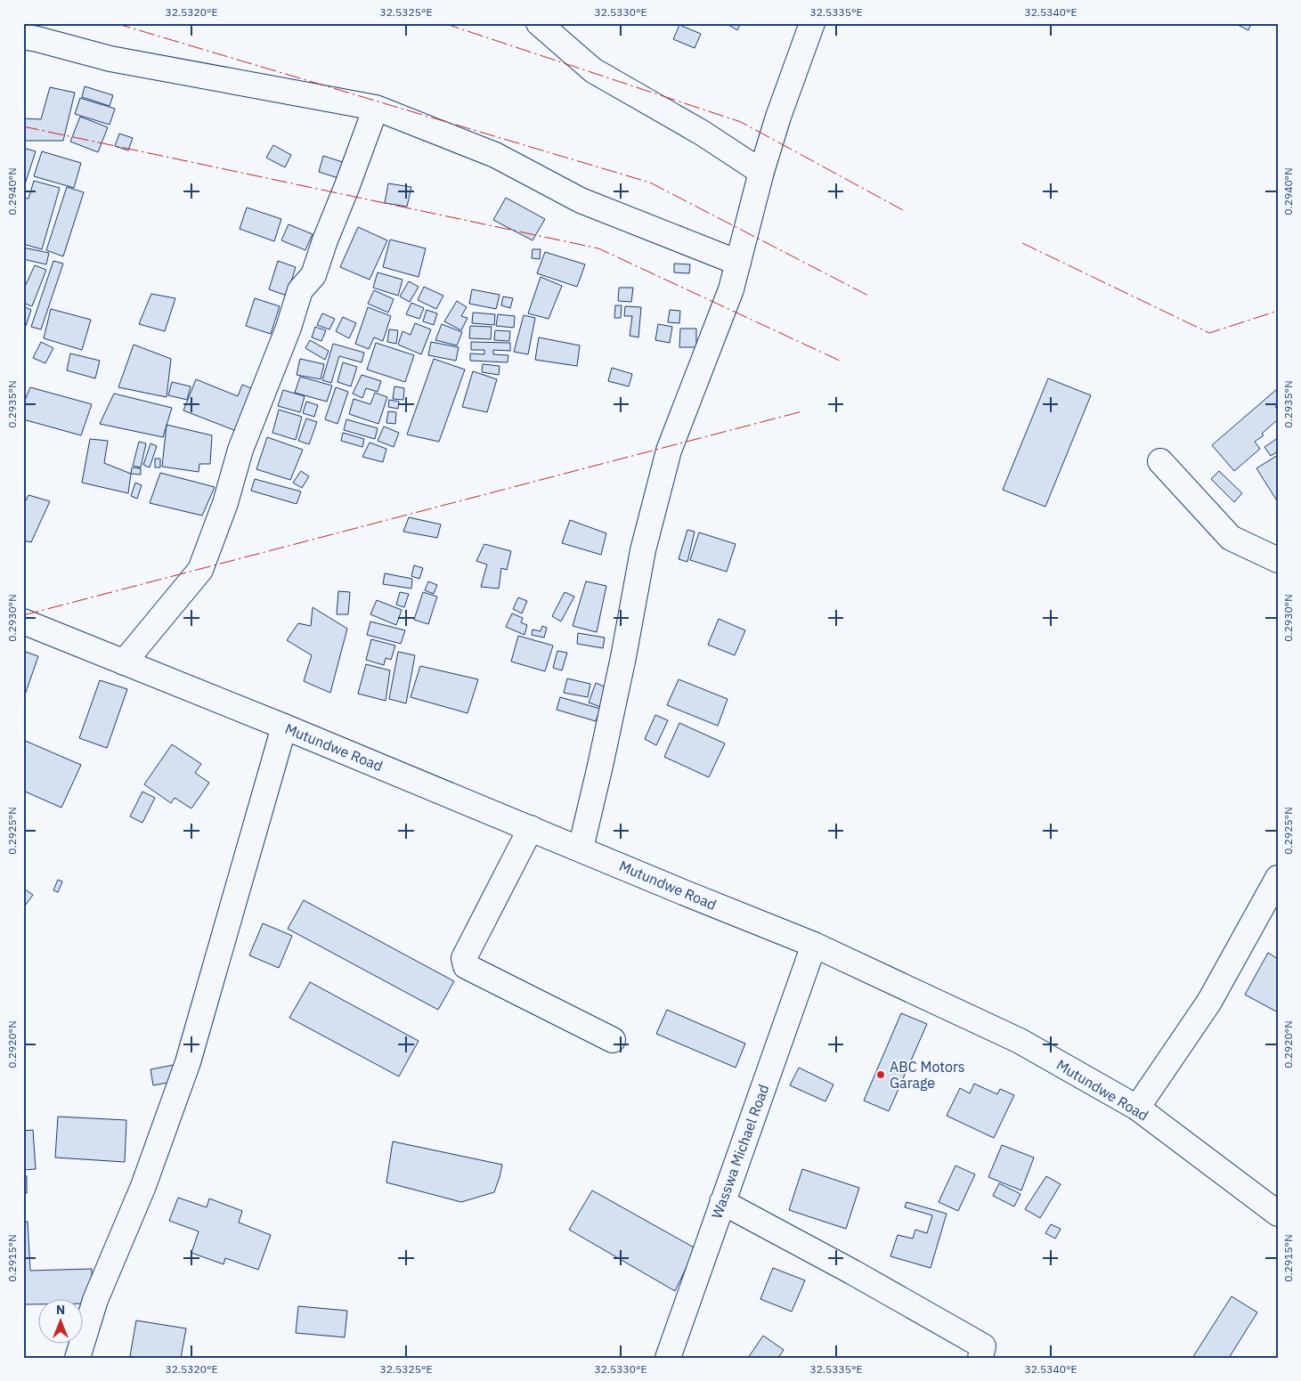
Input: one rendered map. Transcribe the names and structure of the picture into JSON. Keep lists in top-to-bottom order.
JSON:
{
  "streets": {
    "street": ["Mutundwe Road", "Wasswa Michael Road"]
  },
  "crossings": [
    ["Mutundwe Road", "Wasswa Michael Road"]
  ],
  "places": ["ABC Motors Garage"],
  "north": "top",
  "coordinates": [
    "32.5320°E",
    "32.5325°E",
    "32.5330°E",
    "32.5335°E",
    "32.5340°E",
    "0.2940°N",
    "0.2935°N",
    "0.2930°N",
    "0.2925°N",
    "0.2920°N",
    "0.2915°N"
  ]
}
